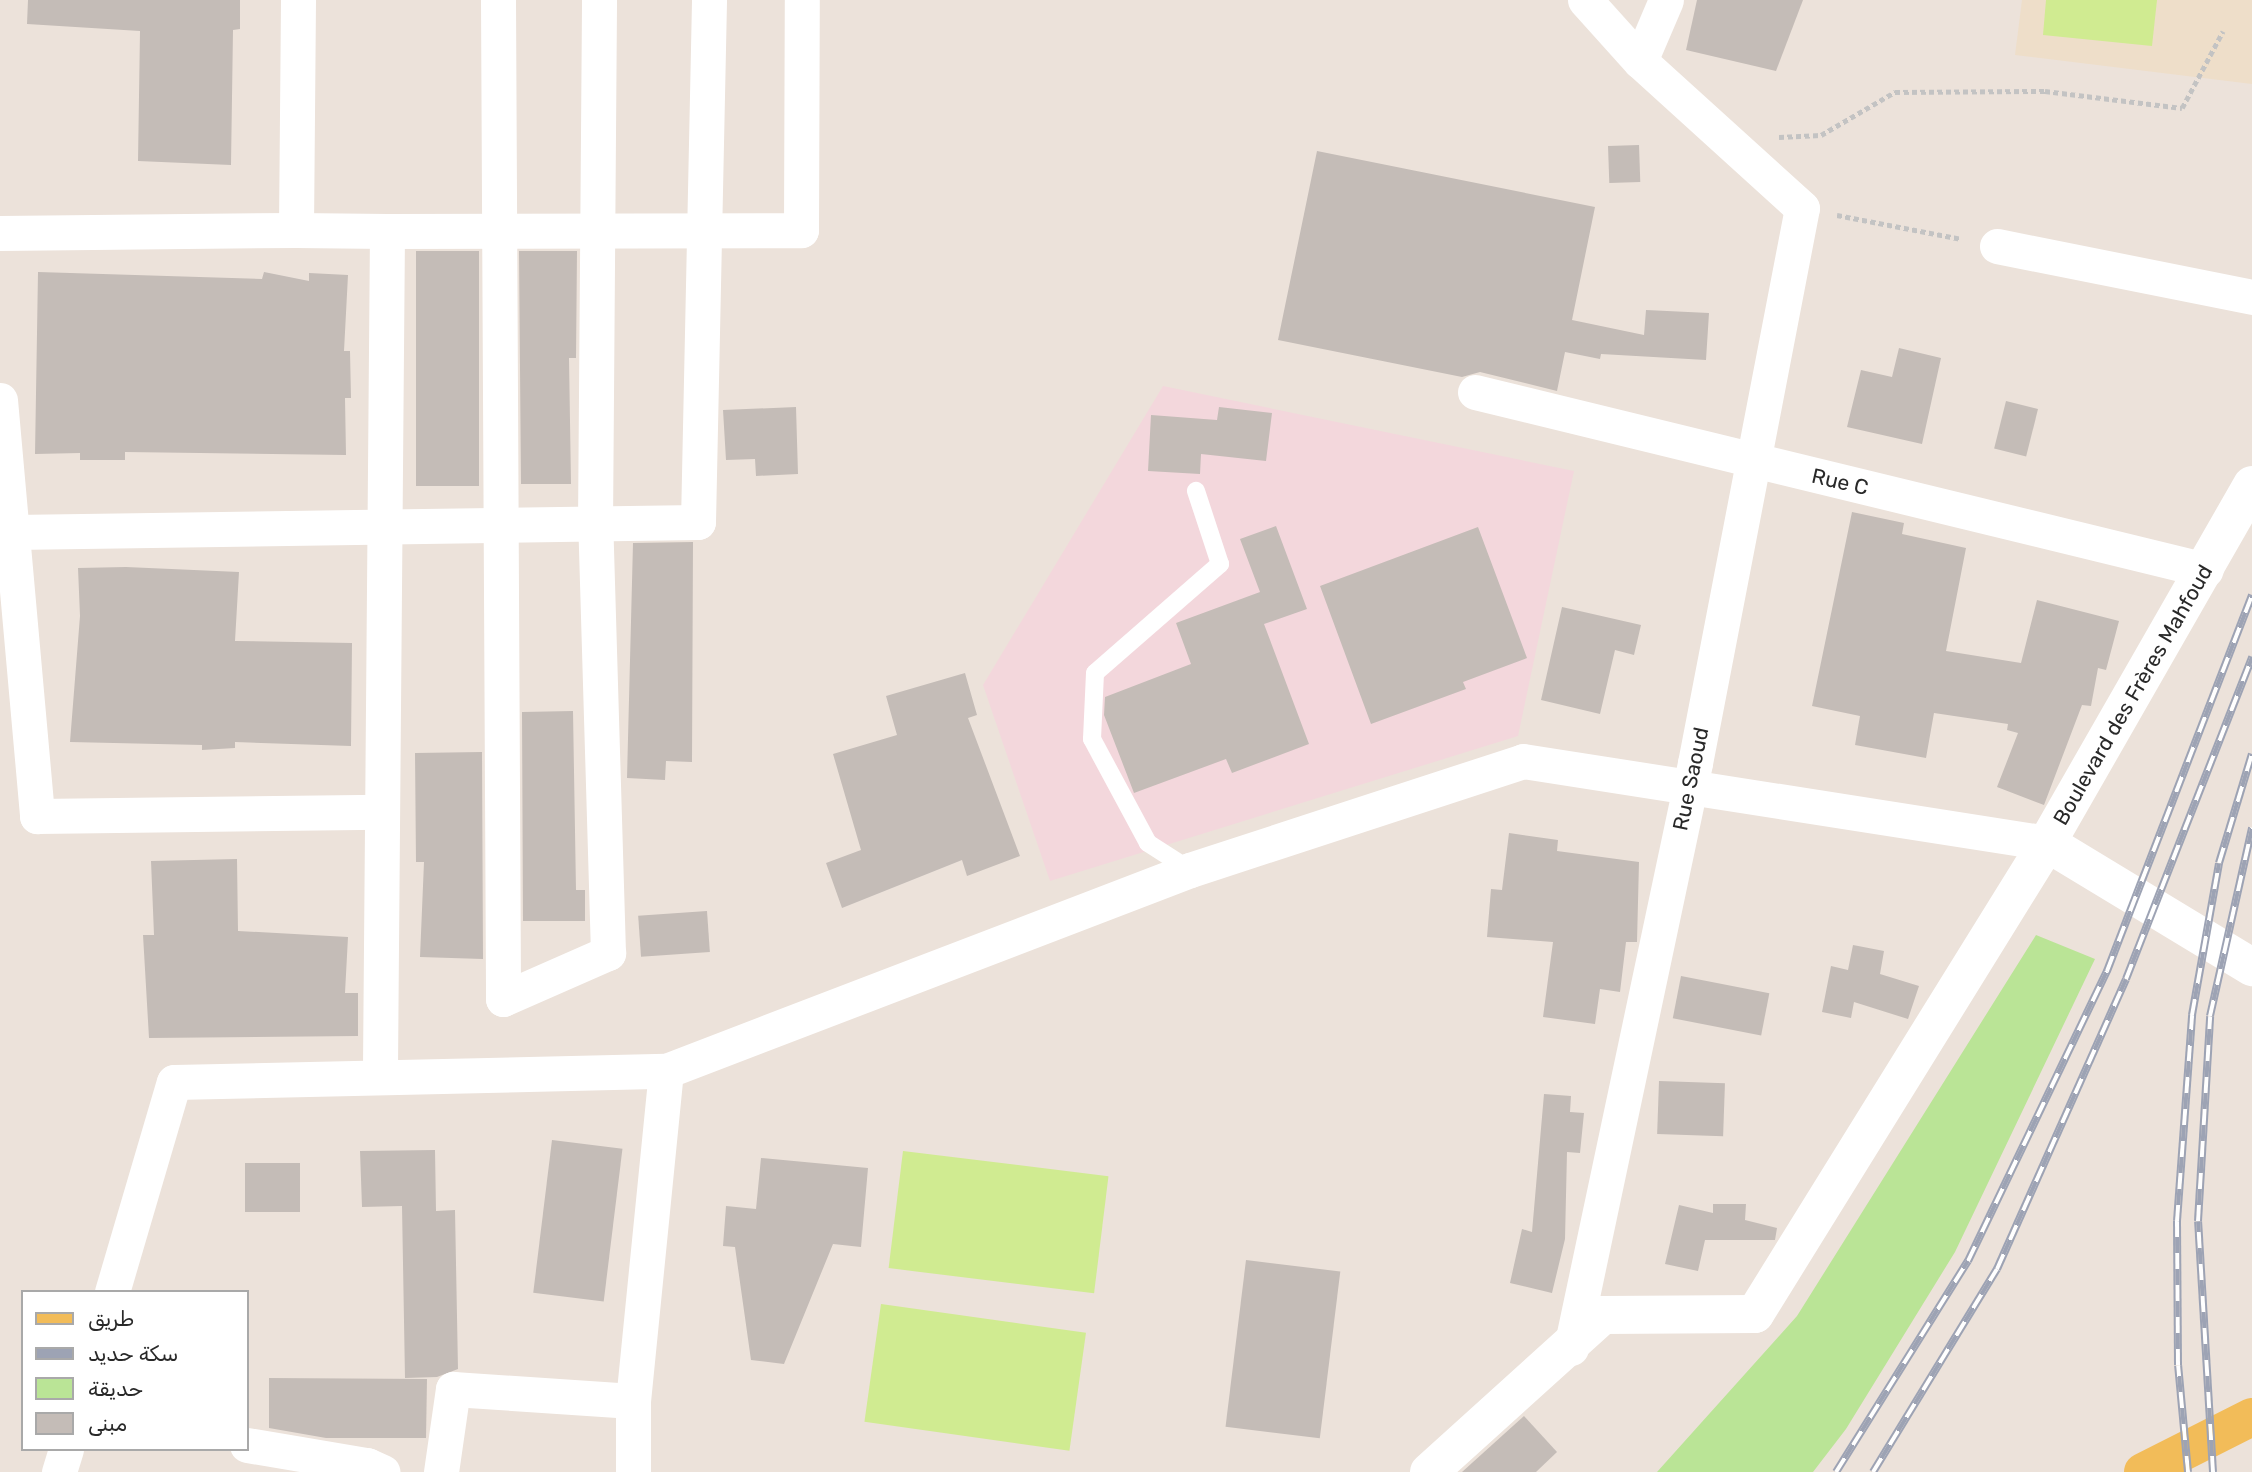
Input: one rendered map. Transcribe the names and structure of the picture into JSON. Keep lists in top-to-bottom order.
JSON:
{
  "streets": {
    "street": ["Rue C", "Boulevard des Frères Mahfoud", "Rue Saoud"]
  },
  "crossings": [
    ["Rue C", "Boulevard des Frères Mahfoud"],
    ["Rue C", "Rue Saoud"]
  ],
  "legend": [
    "طريق",
    "سكة حديد",
    "حديقة",
    "مبنى"
  ]
}
